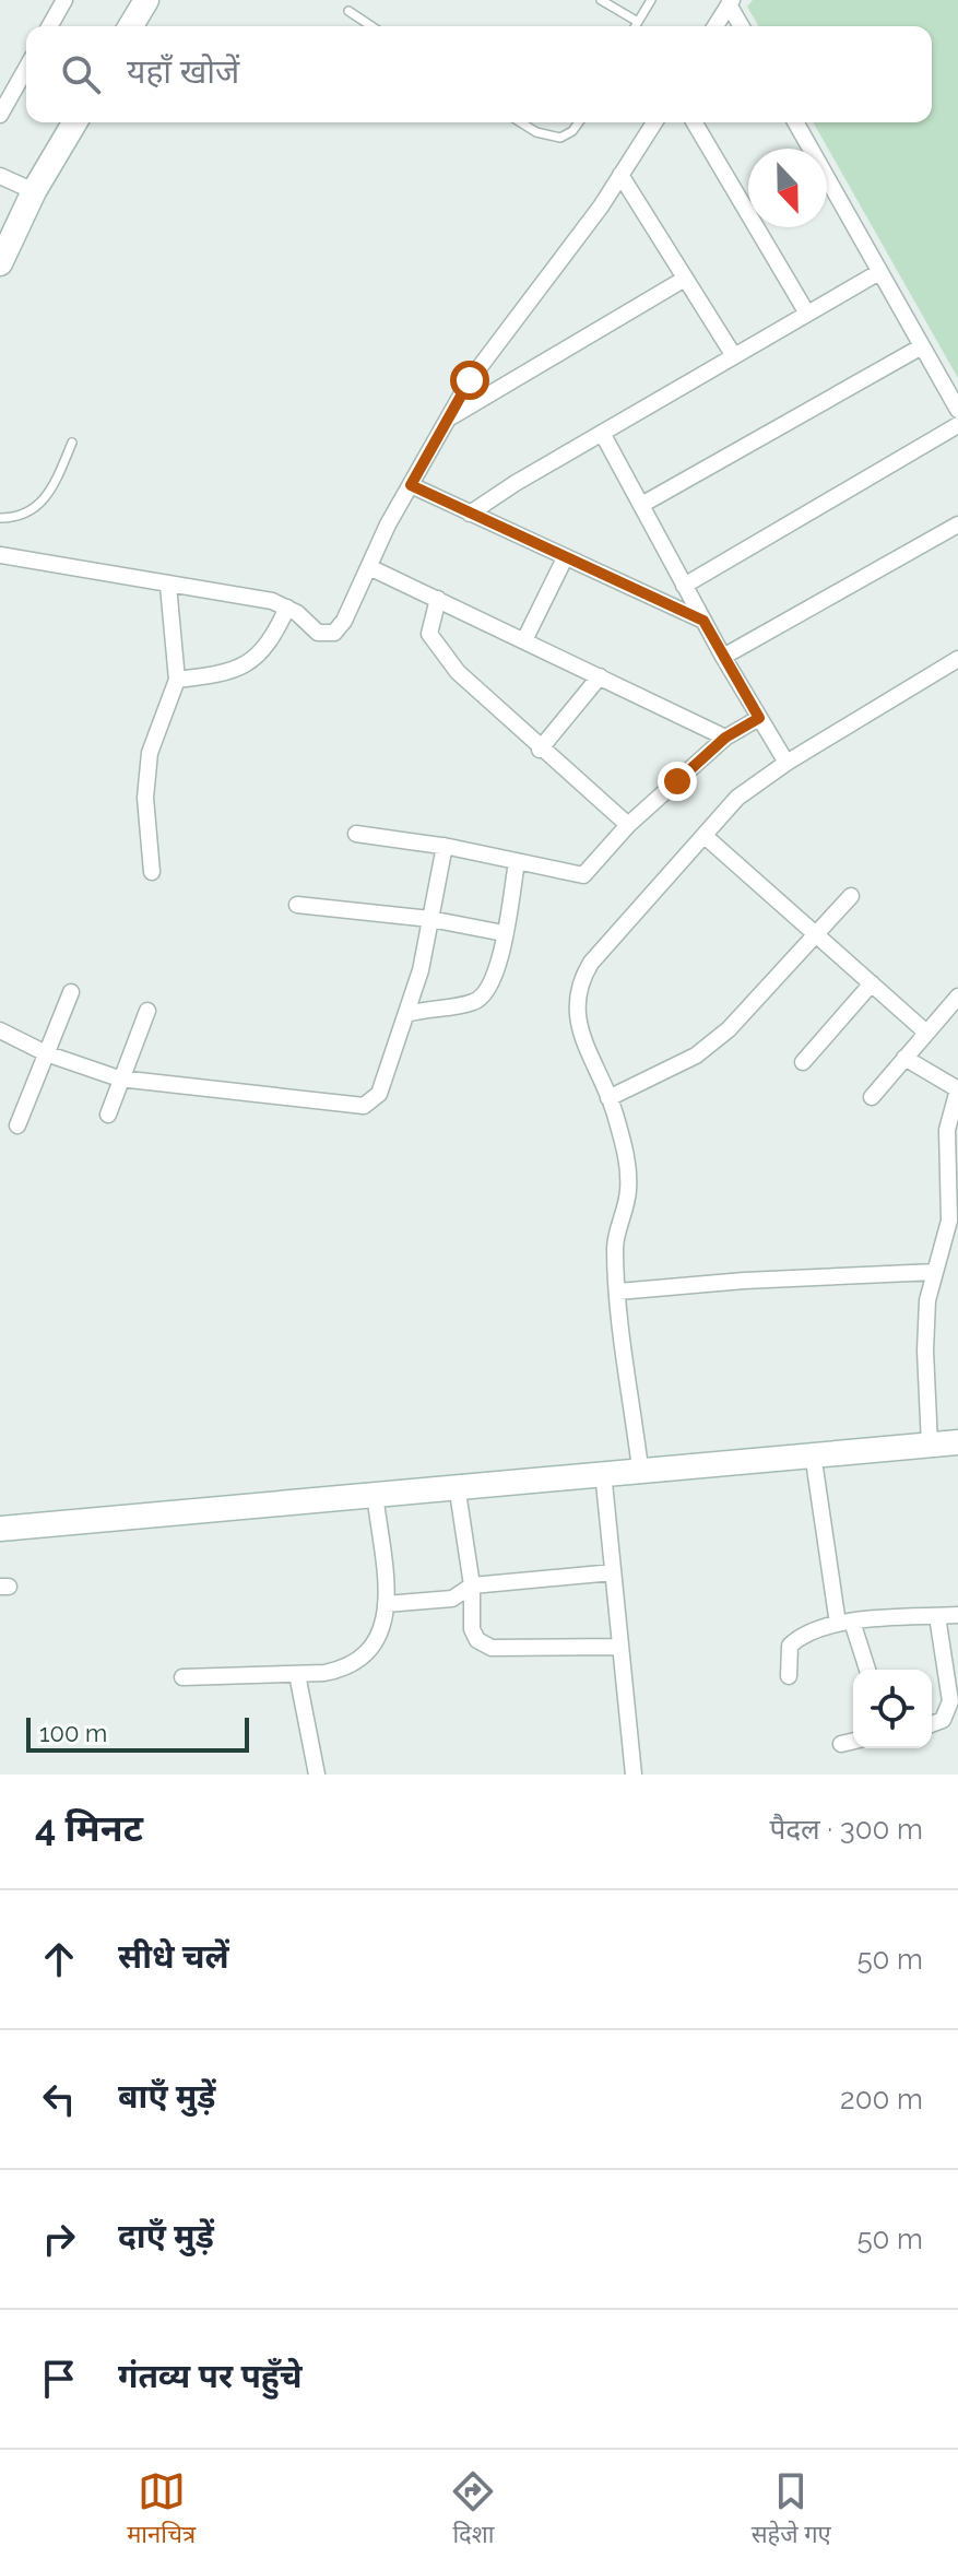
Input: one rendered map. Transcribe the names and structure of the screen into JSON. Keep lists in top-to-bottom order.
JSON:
{
  "scale_bar": "100 m",
  "north": "bottom",
  "page": {
    "search": "यहाँ खोजें",
    "scale": "100 m",
    "heading": ["4 मिनट", "पैदल · 300 m"],
    "list": [
      ["सीधे चलें", "50 m"],
      ["बाएँ मुड़ें", "200 m"],
      ["दाएँ मुड़ें", "50 m"],
      "गंतव्य पर पहुँचे"
    ],
    "nav": ["मानचित्र", "दिशा", "सहेजे गए"]
  }
}
